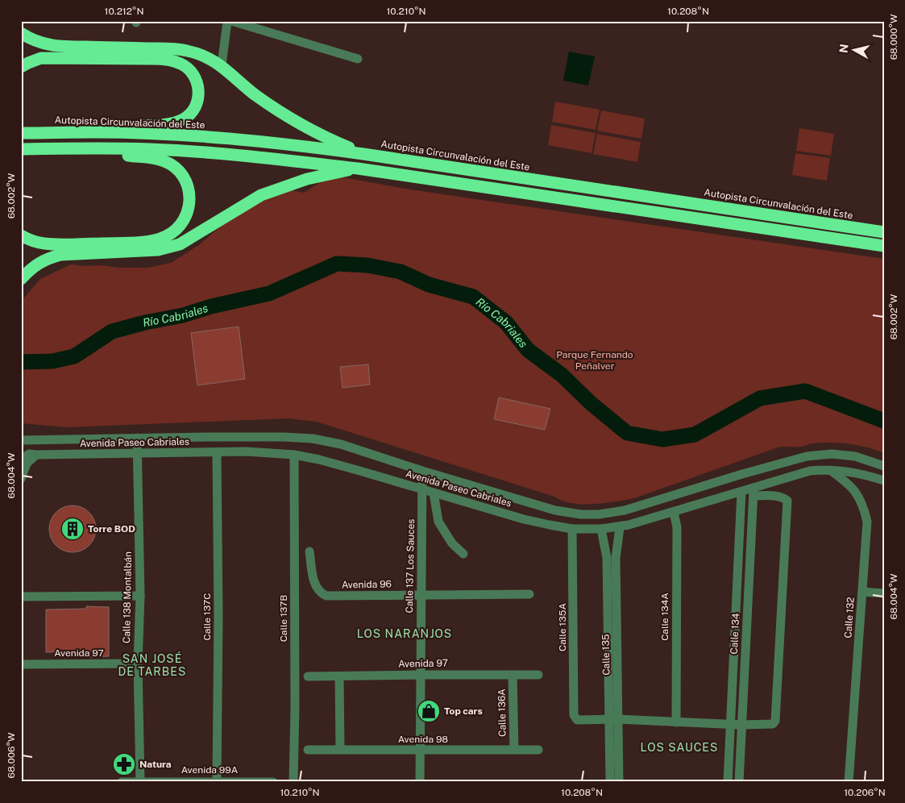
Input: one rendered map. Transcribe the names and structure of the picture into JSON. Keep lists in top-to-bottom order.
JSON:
{
  "streets": {
    "highway": ["Autopista Circunvalación del Este"],
    "street": [
      "Avenida Paseo Cabriales",
      "Calle 137 Los Sauces",
      "Avenida 96",
      "Calle 138 Montalbán",
      "Calle 137C",
      "Calle 134A",
      "Calle 132",
      "Calle 137B",
      "Calle 135A",
      "Calle 134",
      "Avenida 97",
      "Calle 135",
      "Calle 136A",
      "Avenida 98",
      "Avenida 99A"
    ]
  },
  "crossings": [
    ["Avenida Paseo Cabriales", "Calle 137 Los Sauces"],
    ["Avenida Paseo Cabriales", "Calle 138 Montalbán"],
    ["Avenida Paseo Cabriales", "Calle 137C"],
    ["Avenida Paseo Cabriales", "Calle 134A"],
    ["Avenida Paseo Cabriales", "Calle 132"],
    ["Avenida Paseo Cabriales", "Calle 137B"],
    ["Avenida Paseo Cabriales", "Calle 135A"],
    ["Avenida Paseo Cabriales", "Calle 134"],
    ["Avenida Paseo Cabriales", "Calle 135"],
    ["Calle 137 Los Sauces", "Avenida 96"],
    ["Calle 137 Los Sauces", "Avenida 97"],
    ["Calle 137 Los Sauces", "Avenida 98"],
    ["Calle 138 Montalbán", "Avenida 97"],
    ["Calle 138 Montalbán", "Avenida 99A"],
    ["Calle 137C", "Avenida 99A"],
    ["Calle 135A", "Calle 135"],
    ["Avenida 97", "Calle 136A"],
    ["Calle 136A", "Avenida 98"]
  ],
  "districts": ["LOS NARANJOS", "SAN JOSÉ DE TARBES", "LOS SAUCES"],
  "water": ["Río Cabriales"],
  "parks": ["Parque Fernando Peñalver"],
  "places": {
    "building": ["Torre BOD"],
    "shop": ["Top cars"],
    "pharmacy": ["Natura"]
  },
  "north": "left",
  "coordinates": [
    "10.212°N",
    "10.210°N",
    "10.208°N",
    "68.000°W",
    "68.002°W",
    "68.004°W",
    "68.006°W",
    "10.206°N"
  ]
}
